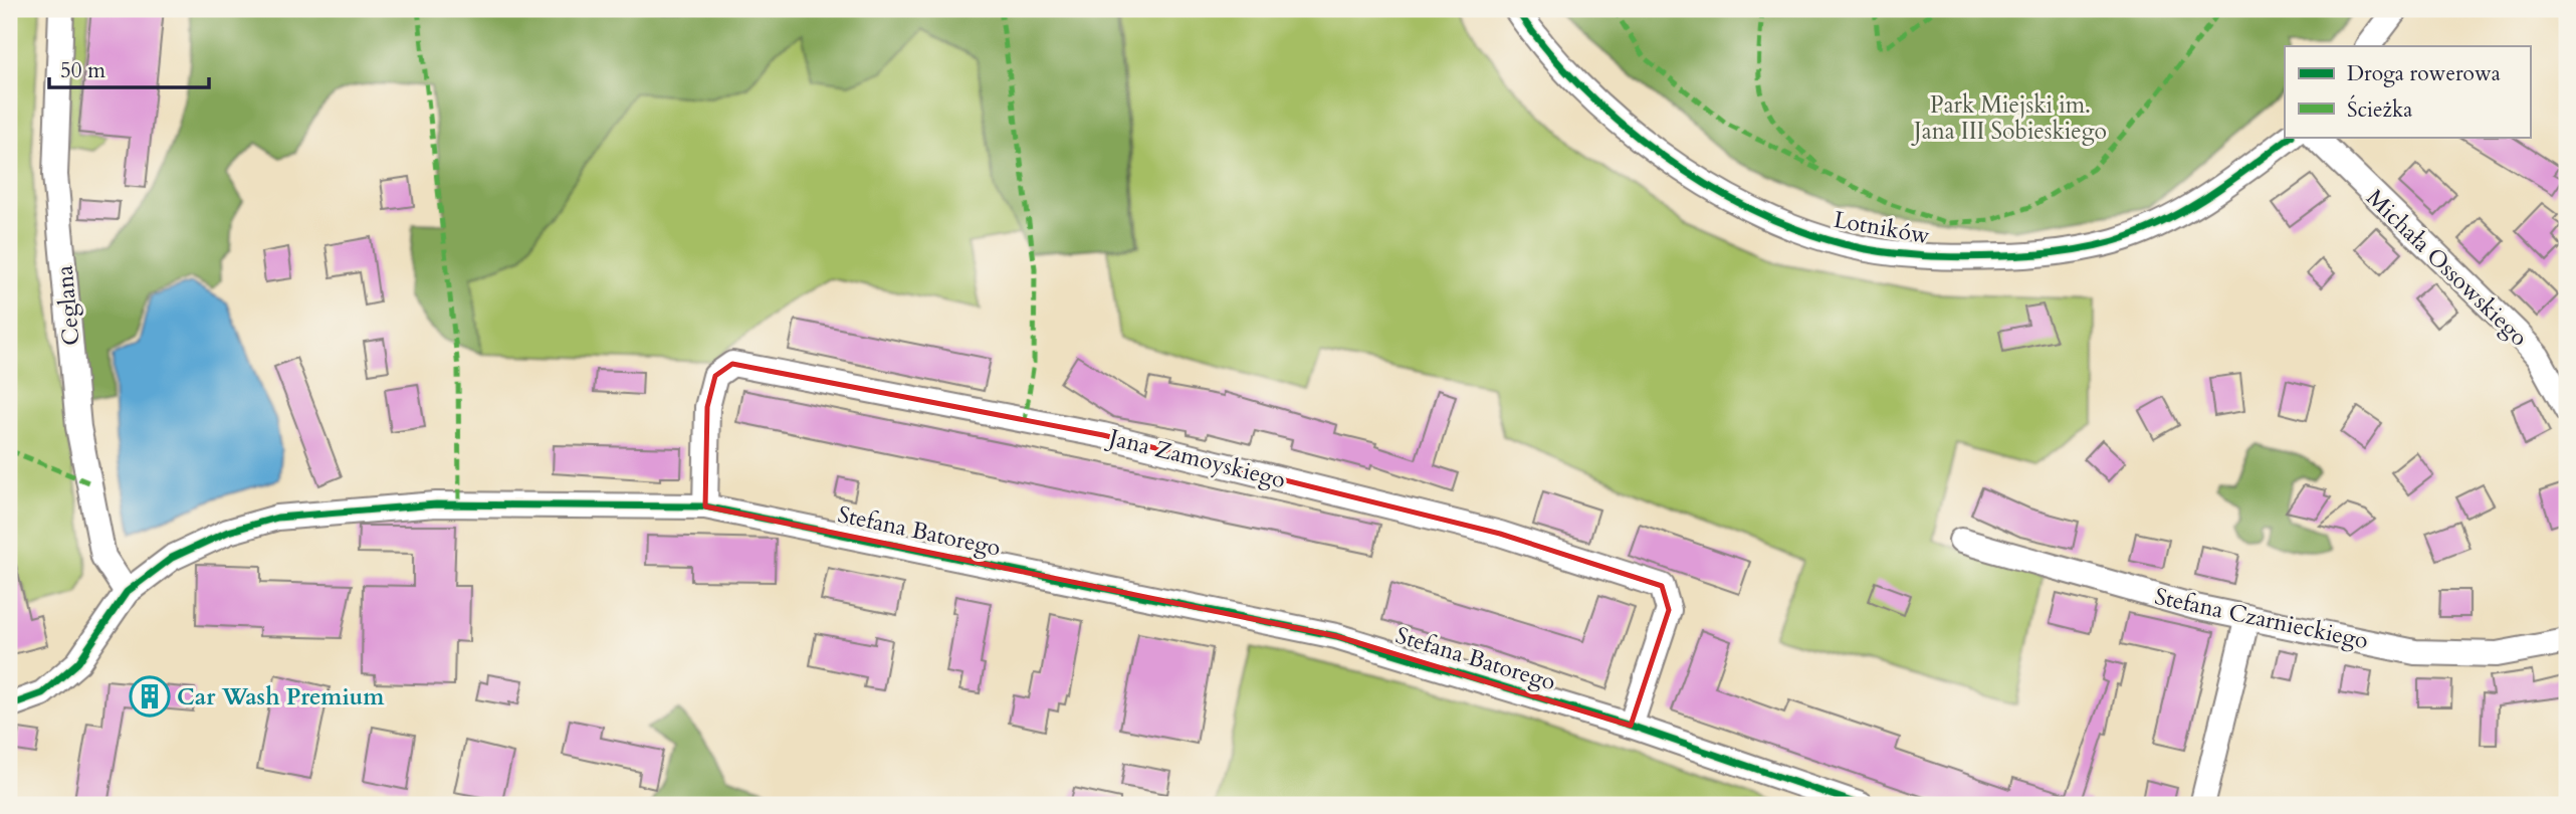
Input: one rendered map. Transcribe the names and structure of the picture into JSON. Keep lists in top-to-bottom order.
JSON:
{
  "streets": {
    "street": [
      "Lotników",
      "Michała Ossowskiego",
      "Ceglana",
      "Jana Zamoyskiego",
      "Stefana Batorego",
      "Stefana Czarnieckiego"
    ]
  },
  "crossings": [
    ["Ceglana", "Stefana Batorego"],
    ["Jana Zamoyskiego", "Stefana Batorego"]
  ],
  "parks": ["Park Miejski im. Jana III Sobieskiego"],
  "places": {
    "building": ["Car Wash Premium"]
  },
  "legend": ["Droga rowerowa", "Ścieżka"],
  "scale_bar": "50 m"
}
